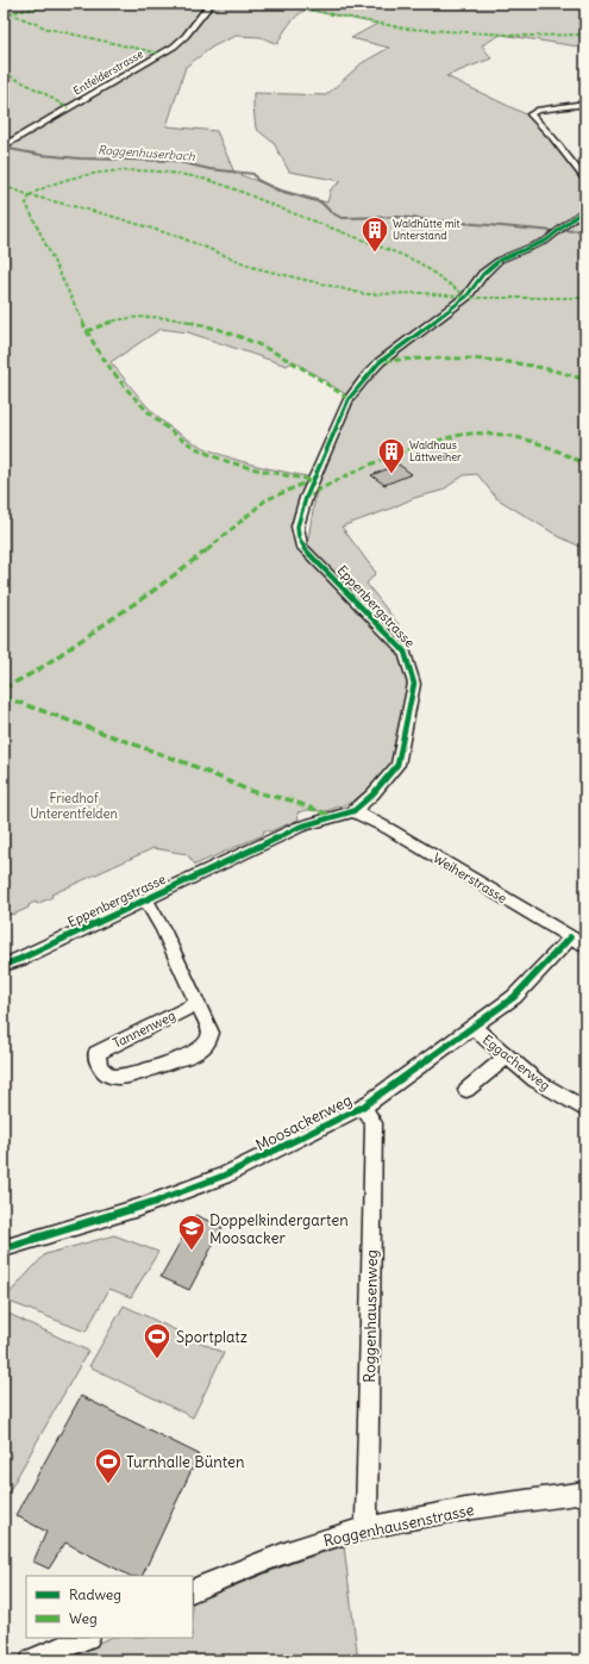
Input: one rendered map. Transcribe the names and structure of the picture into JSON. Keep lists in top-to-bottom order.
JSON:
{
  "streets": {
    "street": [
      "Entfelderstrasse",
      "Eppenbergstrasse",
      "Weiherstrasse",
      "Tannenweg",
      "Eggacherweg",
      "Moosackerweg",
      "Roggenhausenweg",
      "Roggenhausenstrasse"
    ]
  },
  "crossings": [
    ["Eppenbergstrasse", "Weiherstrasse"],
    ["Eppenbergstrasse", "Tannenweg"],
    ["Weiherstrasse", "Moosackerweg"],
    ["Eggacherweg", "Moosackerweg"],
    ["Moosackerweg", "Roggenhausenweg"],
    ["Roggenhausenweg", "Roggenhausenstrasse"]
  ],
  "water": ["Roggenhuserbach"],
  "parks": ["Friedhof Unterentfelden"],
  "places": {
    "building": ["Waldhütte mit Unterstand", "Waldhaus Lättweiher"],
    "school or university": ["Doppelkindergarten Moosacker"],
    "sports": ["Sportplatz", "Turnhalle Bünten"]
  },
  "legend": ["Radweg", "Weg"]
}
